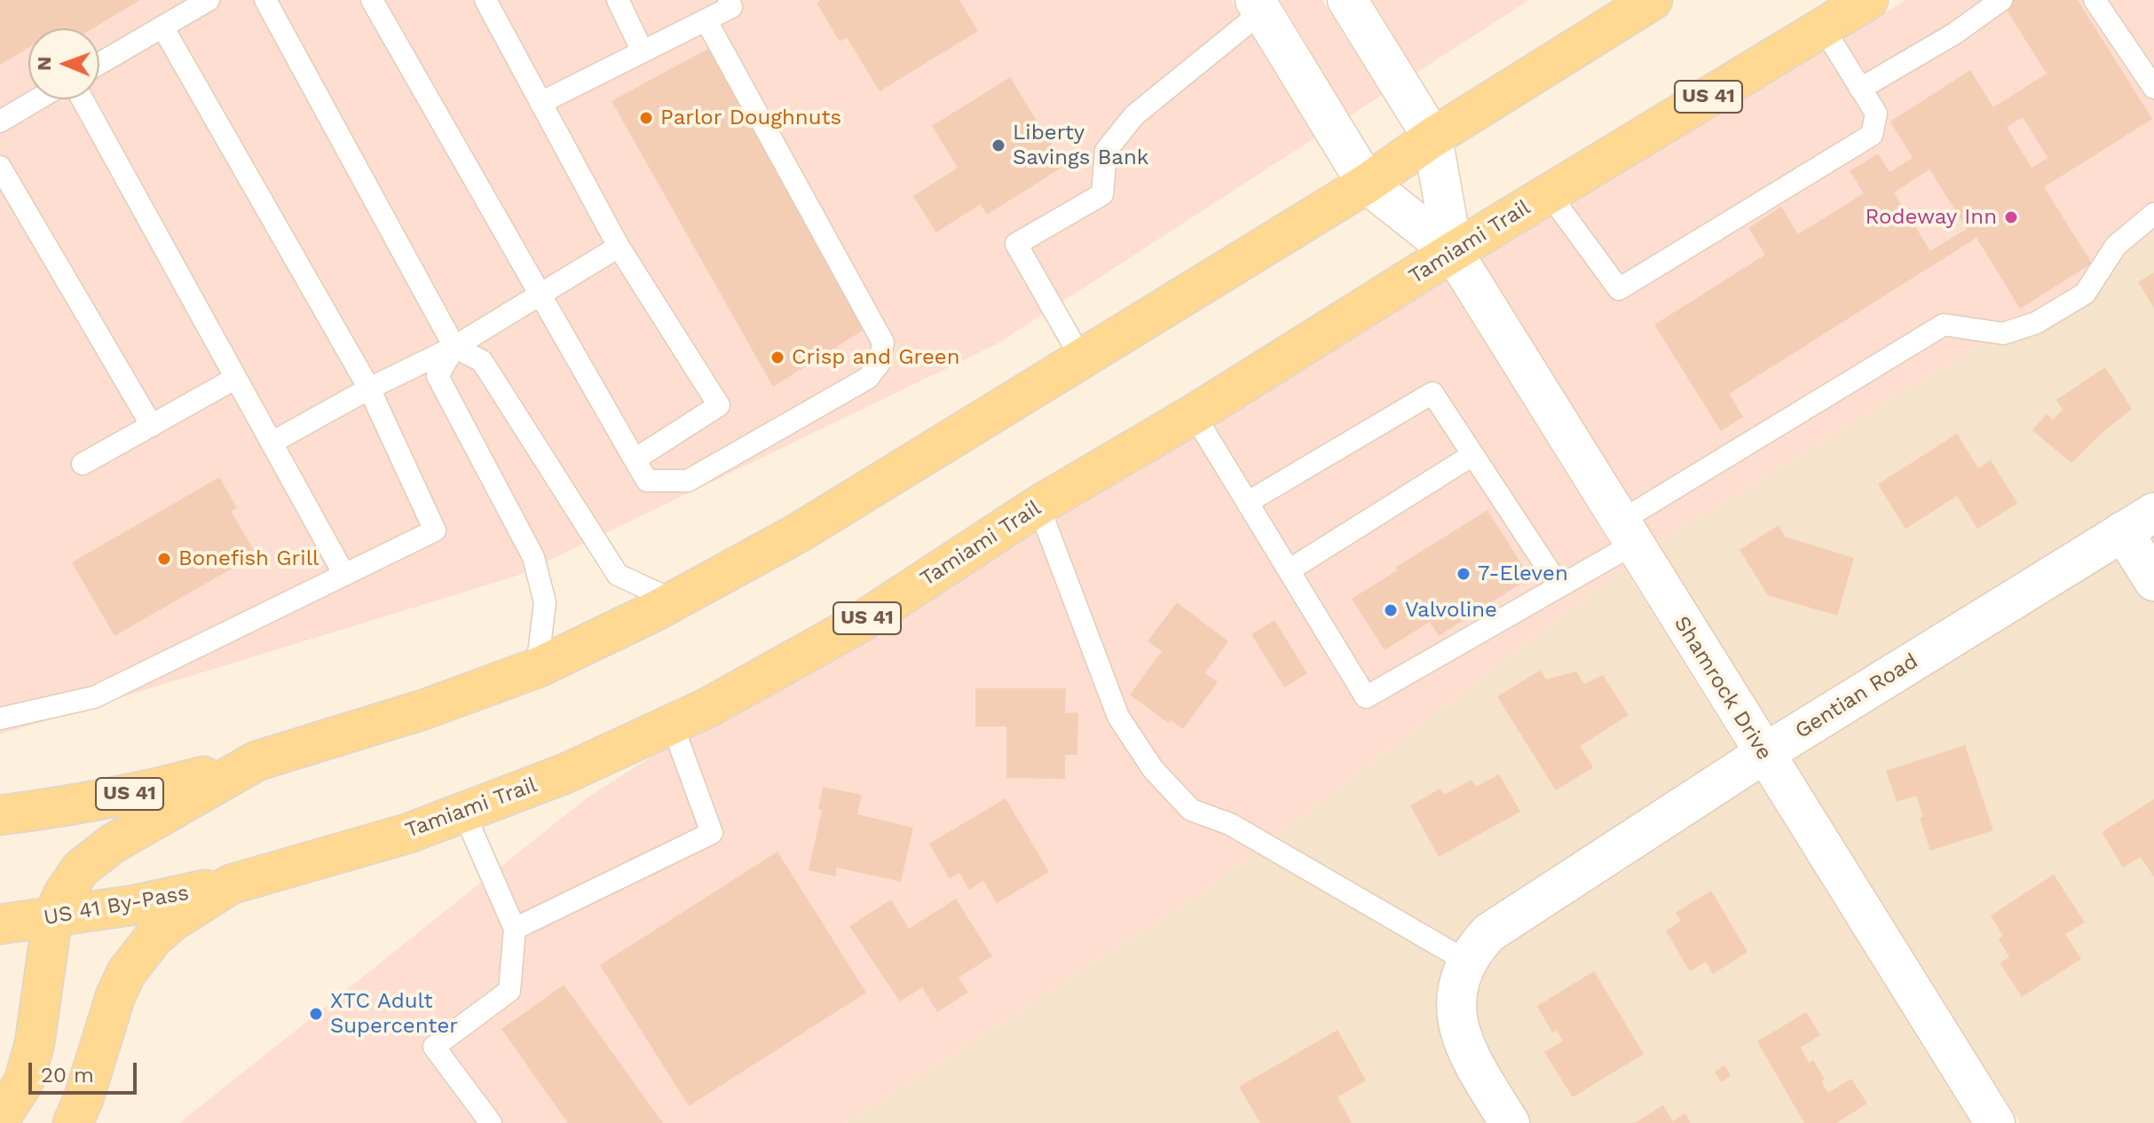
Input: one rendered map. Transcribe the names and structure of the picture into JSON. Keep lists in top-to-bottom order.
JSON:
{
  "streets": {
    "main road": ["US 41", "Tamiami Trail", "US 41 By-Pass"],
    "street": ["Shamrock Drive", "Gentian Road"]
  },
  "crossings": [
    ["Tamiami Trail", "Shamrock Drive"],
    ["Tamiami Trail", "US 41 By-Pass"],
    ["Shamrock Drive", "Gentian Road"]
  ],
  "places": [
    "Parlor Doughnuts",
    "Liberty Savings Bank",
    "Rodeway Inn",
    "Crisp and Green",
    "Bonefish Grill",
    "7-Eleven",
    "Valvoline",
    "XTC Adult Supercenter"
  ],
  "scale_bar": "20 m",
  "north": "left"
}
